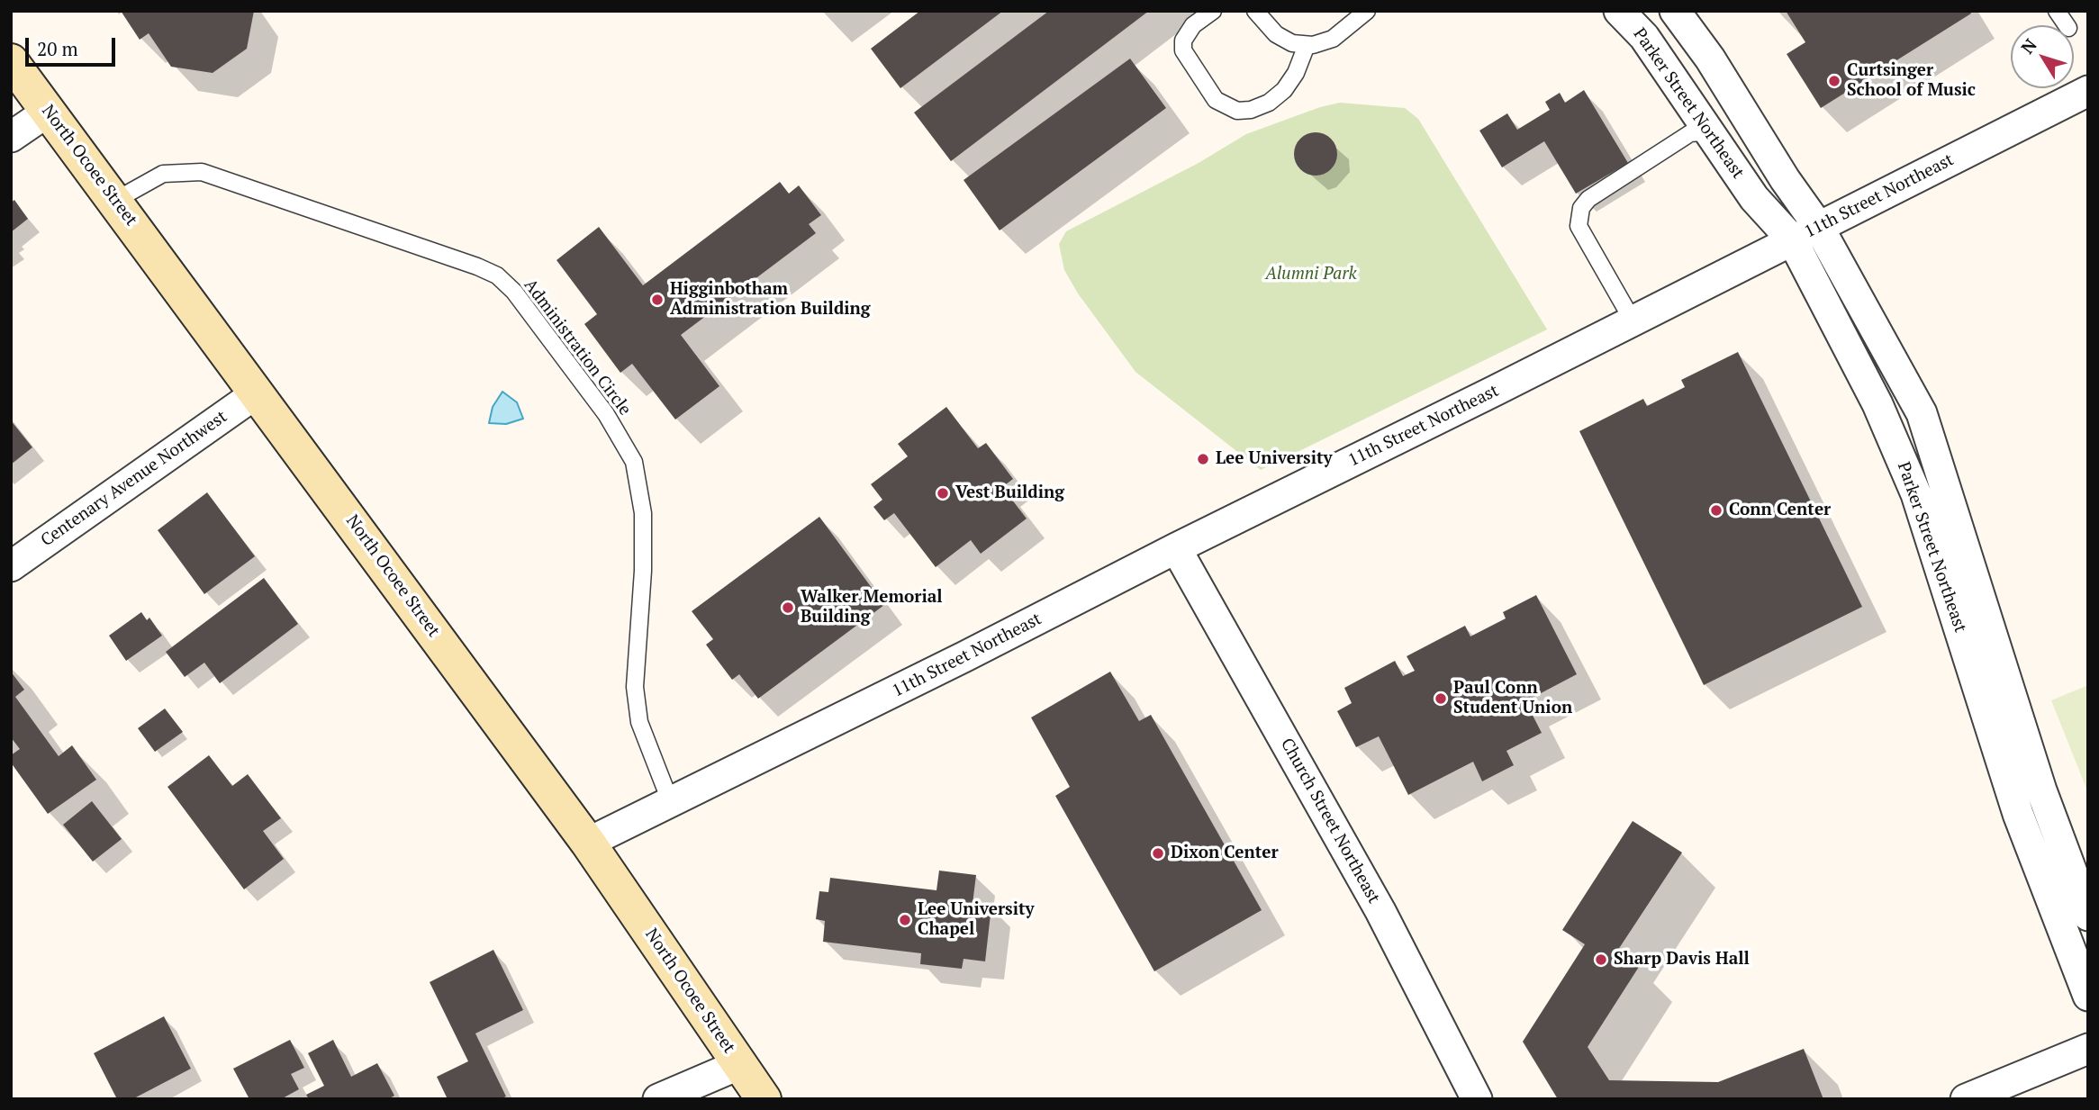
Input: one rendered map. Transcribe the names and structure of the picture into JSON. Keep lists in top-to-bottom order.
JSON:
{
  "streets": {
    "main road": ["North Ocoee Street"],
    "street": [
      "Parker Street Northeast",
      "11th Street Northeast",
      "Centenary Avenue Northwest",
      "Church Street Northeast"
    ],
    "lane": ["Administration Circle"]
  },
  "crossings": [
    ["Parker Street Northeast", "11th Street Northeast"],
    ["North Ocoee Street", "11th Street Northeast"],
    ["North Ocoee Street", "Administration Circle"],
    ["North Ocoee Street", "Centenary Avenue Northwest"],
    ["11th Street Northeast", "Administration Circle"],
    ["11th Street Northeast", "Church Street Northeast"]
  ],
  "parks": ["Alumni Park"],
  "places": [
    "Curtsinger School of Music",
    "Higginbotham Administration Building",
    "Lee University",
    "Vest Building",
    "Conn Center",
    "Walker Memorial Building",
    "Paul Conn Student Union",
    "Dixon Center",
    "Lee University Chapel",
    "Sharp Davis Hall"
  ],
  "scale_bar": "20 m",
  "north": "top left"
}
